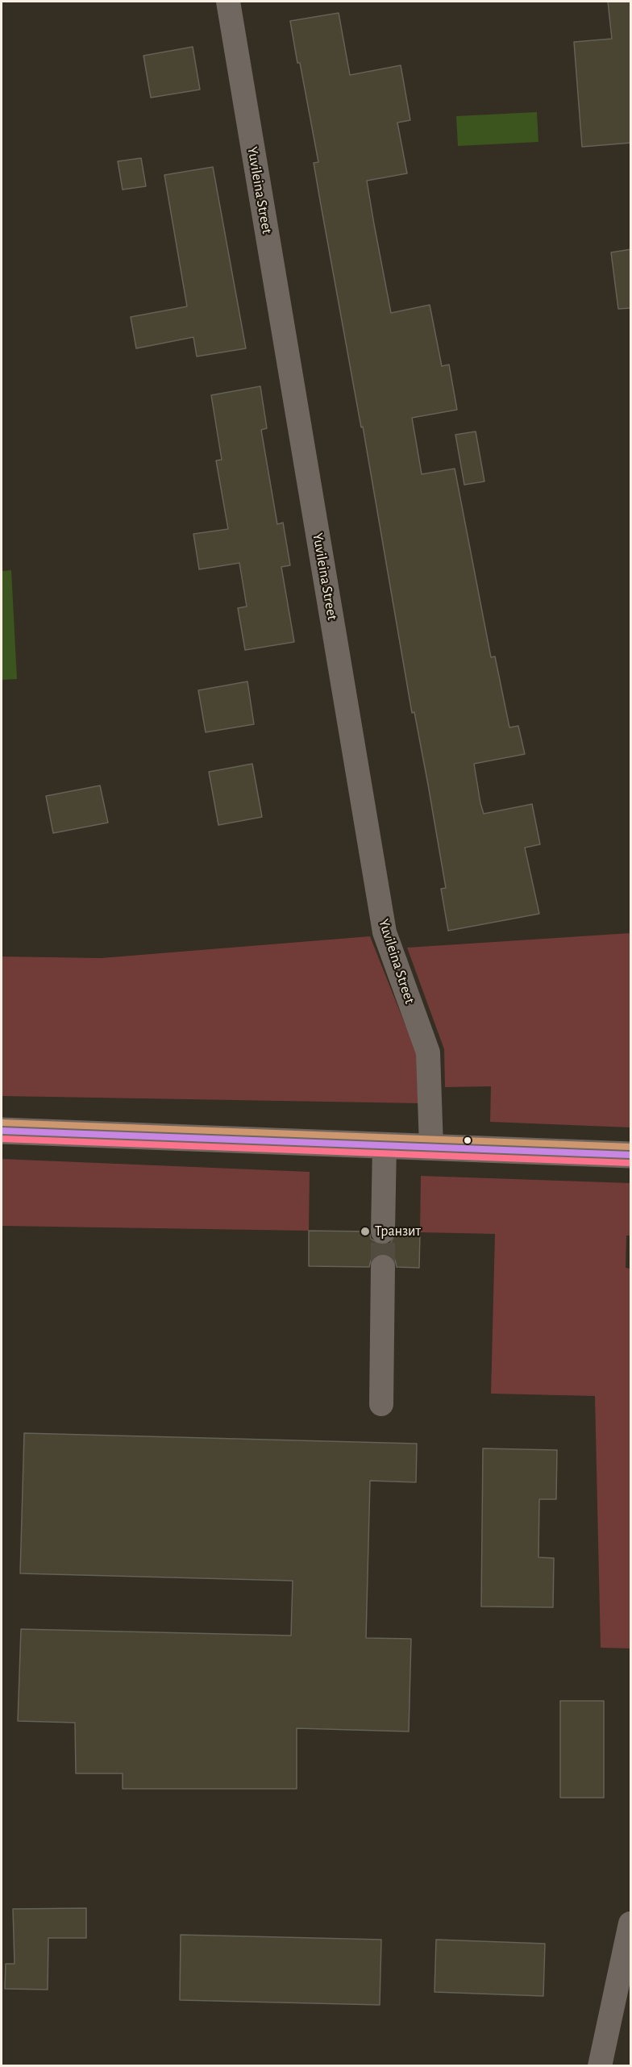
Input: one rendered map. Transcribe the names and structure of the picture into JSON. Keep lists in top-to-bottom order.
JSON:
{
  "streets": {
    "street": ["Yuvileina Street"]
  },
  "places": ["Транзит"]
}
